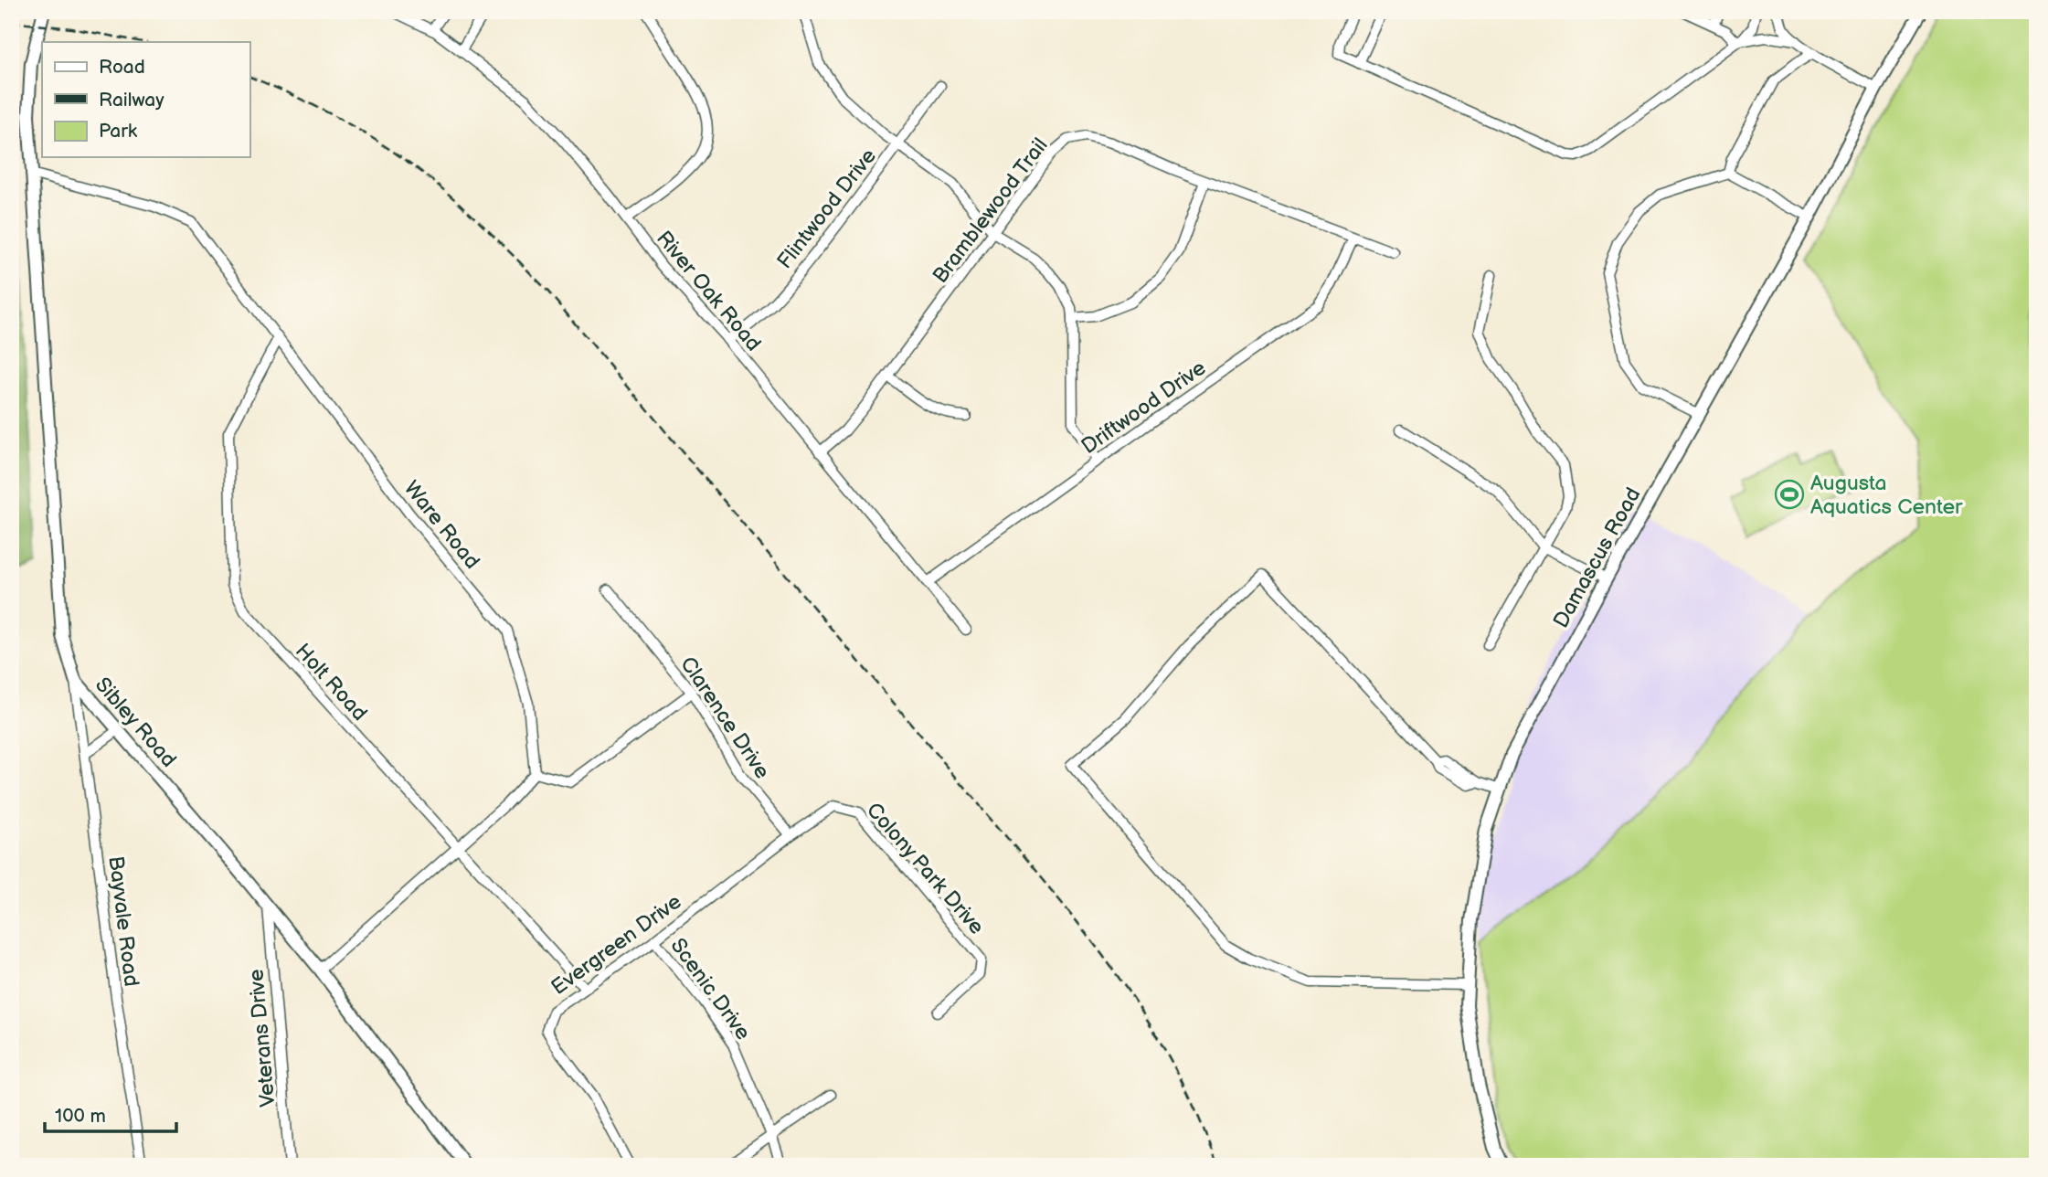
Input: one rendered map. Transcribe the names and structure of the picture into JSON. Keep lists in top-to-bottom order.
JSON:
{
  "streets": {
    "street": [
      "Flintwood Drive",
      "Bramblewood Trail",
      "River Oak Road",
      "Driftwood Drive",
      "Ware Road",
      "Damascus Road",
      "Holt Road",
      "Clarence Drive",
      "Sibley Road",
      "Colony Park Drive",
      "Bayvale Road",
      "Evergreen Drive",
      "Scenic Drive",
      "Veterans Drive"
    ]
  },
  "crossings": [
    ["Flintwood Drive", "River Oak Road"],
    ["Bramblewood Trail", "River Oak Road"],
    ["Bramblewood Trail", "Driftwood Drive"],
    ["River Oak Road", "Driftwood Drive"],
    ["Ware Road", "Holt Road"],
    ["Ware Road", "Sibley Road"],
    ["Holt Road", "Evergreen Drive"],
    ["Clarence Drive", "Evergreen Drive"],
    ["Sibley Road", "Bayvale Road"],
    ["Sibley Road", "Veterans Drive"],
    ["Colony Park Drive", "Evergreen Drive"],
    ["Evergreen Drive", "Scenic Drive"]
  ],
  "places": {
    "sports": ["Augusta Aquatics Center"]
  },
  "legend": ["Road", "Railway", "Park"],
  "scale_bar": "100 m"
}
